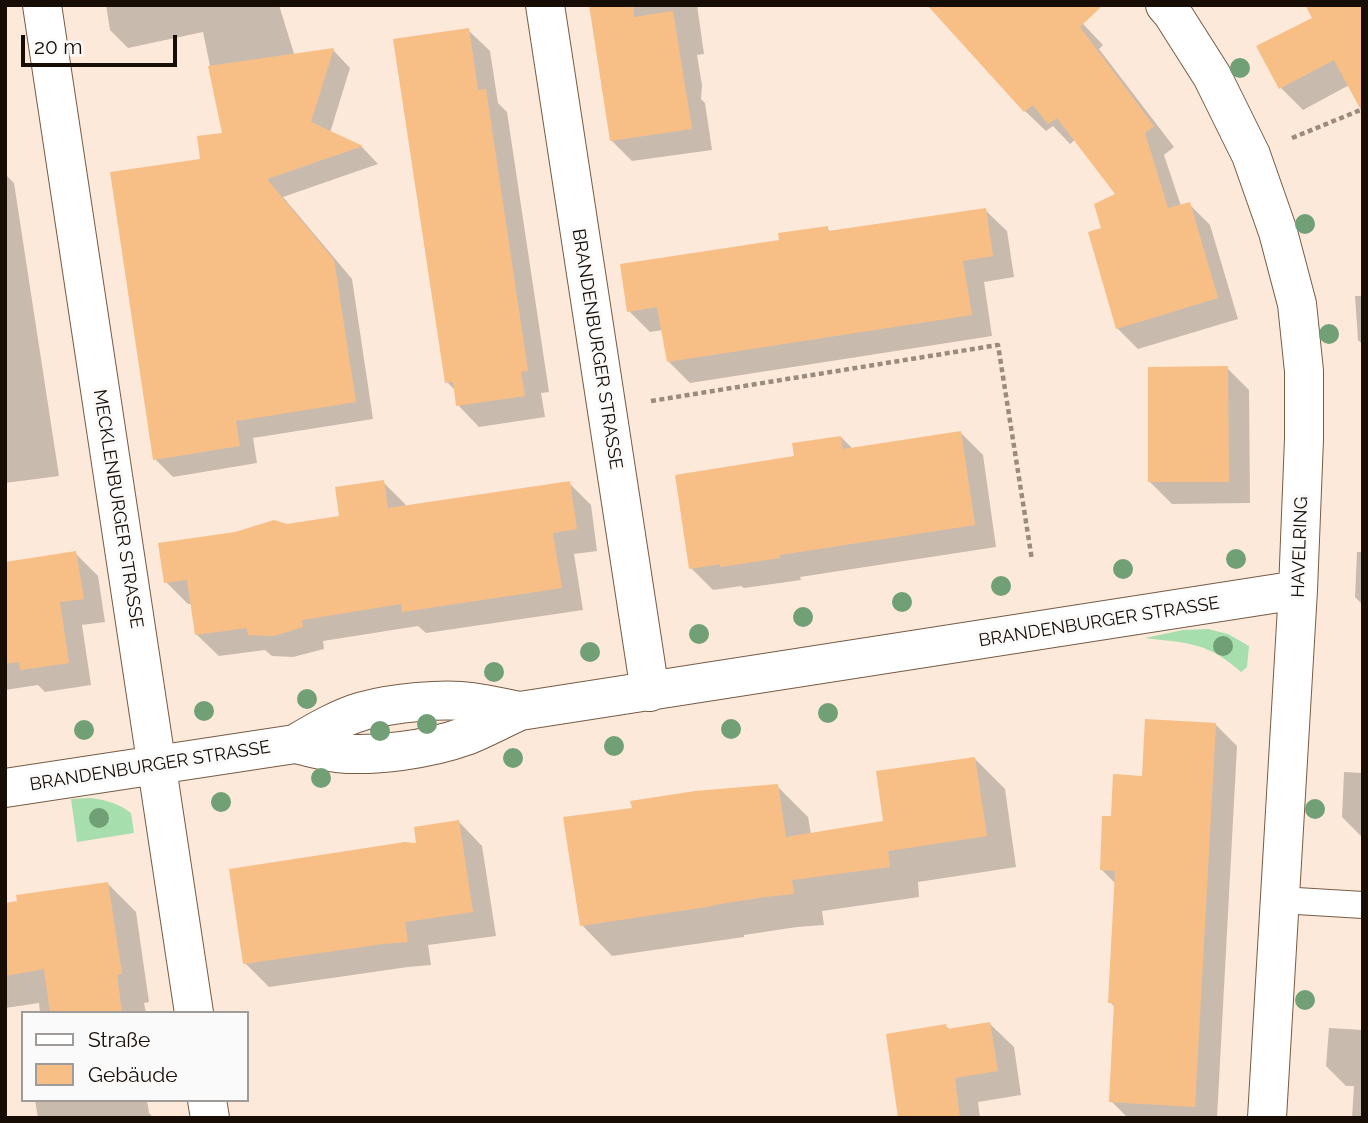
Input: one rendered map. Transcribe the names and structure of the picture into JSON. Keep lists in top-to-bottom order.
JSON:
{
  "streets": {
    "street": ["BRANDENBURGER STRASSE", "MECKLENBURGER STRASSE", "HAVELRING"]
  },
  "crossings": [
    ["BRANDENBURGER STRASSE", "MECKLENBURGER STRASSE"],
    ["BRANDENBURGER STRASSE", "HAVELRING"]
  ],
  "legend": ["Straße", "Gebäude"],
  "scale_bar": "20 m"
}
